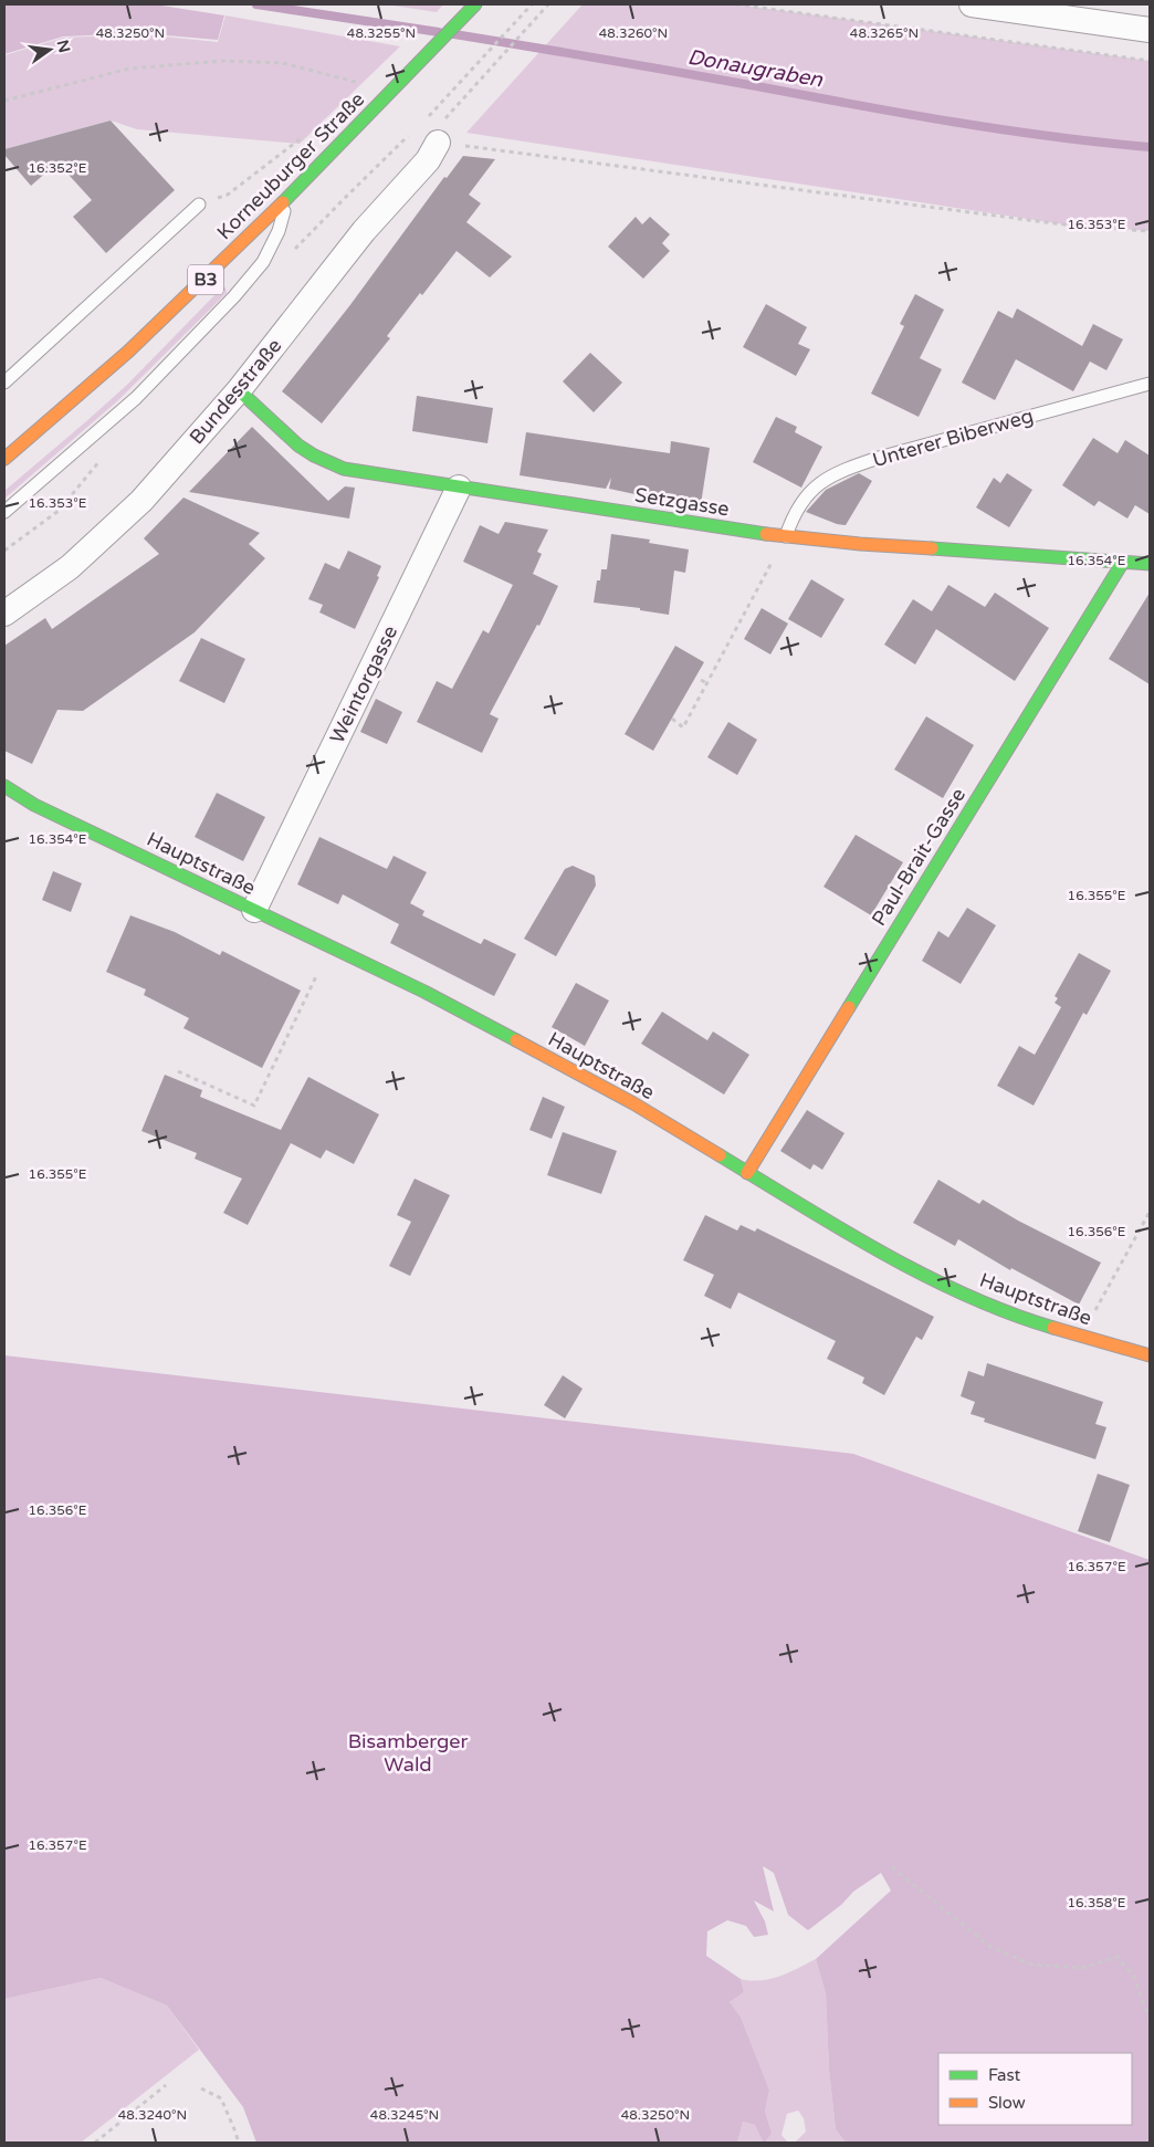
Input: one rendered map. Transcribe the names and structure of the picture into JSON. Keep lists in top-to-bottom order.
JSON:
{
  "streets": {
    "main road": [
      "Korneuburger Straße",
      "B3",
      "Setzgasse",
      "Paul-Brait-Gasse",
      "Hauptstraße"
    ],
    "street": ["Bundesstraße", "Weintorgasse"],
    "lane": ["Unterer Biberweg"]
  },
  "crossings": [
    ["Bundesstraße", "Setzgasse"],
    ["Unterer Biberweg", "Setzgasse"],
    ["Setzgasse", "Weintorgasse"],
    ["Setzgasse", "Paul-Brait-Gasse"],
    ["Weintorgasse", "Hauptstraße"],
    ["Paul-Brait-Gasse", "Hauptstraße"]
  ],
  "water": ["Donaugraben"],
  "parks": ["Bisamberger Wald"],
  "legend": ["Fast", "Slow"],
  "north": "right",
  "coordinates": [
    "48.3250°N",
    "48.3255°N",
    "48.3260°N",
    "48.3265°N",
    "16.352°E",
    "16.353°E",
    "16.354°E",
    "16.355°E",
    "16.356°E",
    "16.357°E",
    "16.358°E",
    "48.3240°N",
    "48.3245°N"
  ]
}
